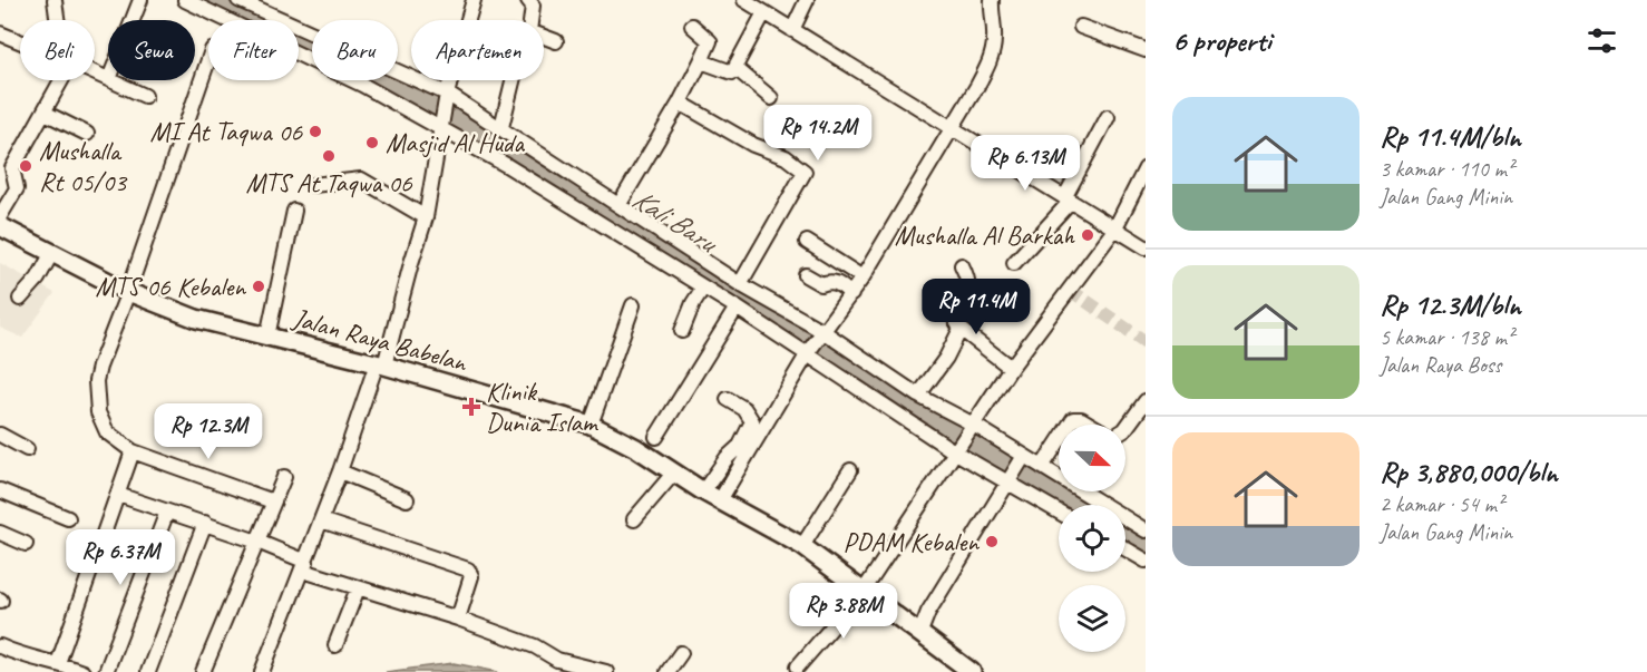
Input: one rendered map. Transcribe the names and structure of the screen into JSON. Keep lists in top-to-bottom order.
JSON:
{
  "streets": {
    "main road": ["Jalan Raya Babelan"]
  },
  "water": ["Kali Baru"],
  "places": {
    "other": [
      "MI At Taqwa 06",
      "Masjid Al Huda",
      "MTS At Taqwa 06",
      "Mushalla Rt 05/03",
      "Mushalla Al Barkah",
      "MTS 06 Kebalen",
      "PDAM Kebalen"
    ],
    "health": ["Klinik Dunia Islam"]
  },
  "north": "right",
  "page": {
    "heading": "6 properti",
    "chip": [
      "Beli",
      "Sewa",
      "Filter",
      "Baru",
      "Apartemen"
    ],
    "list": [
      {
        "name": "Rp 11.4M/bln",
        "note": "3 kamar · 110 m² · Jalan Gang Minin"
      },
      {
        "name": "Rp 12.3M/bln",
        "note": "5 kamar · 138 m² · Jalan Raya Boss"
      },
      {
        "name": "Rp 3,880,000/bln",
        "note": "2 kamar · 54 m² · Jalan Gang Minin"
      }
    ],
    "price": [
      "Rp 14.2M",
      "Rp 6.13M",
      "Rp 11.4M",
      "Rp 12.3M",
      "Rp 6.37M",
      "Rp 3.88M"
    ]
  }
}
